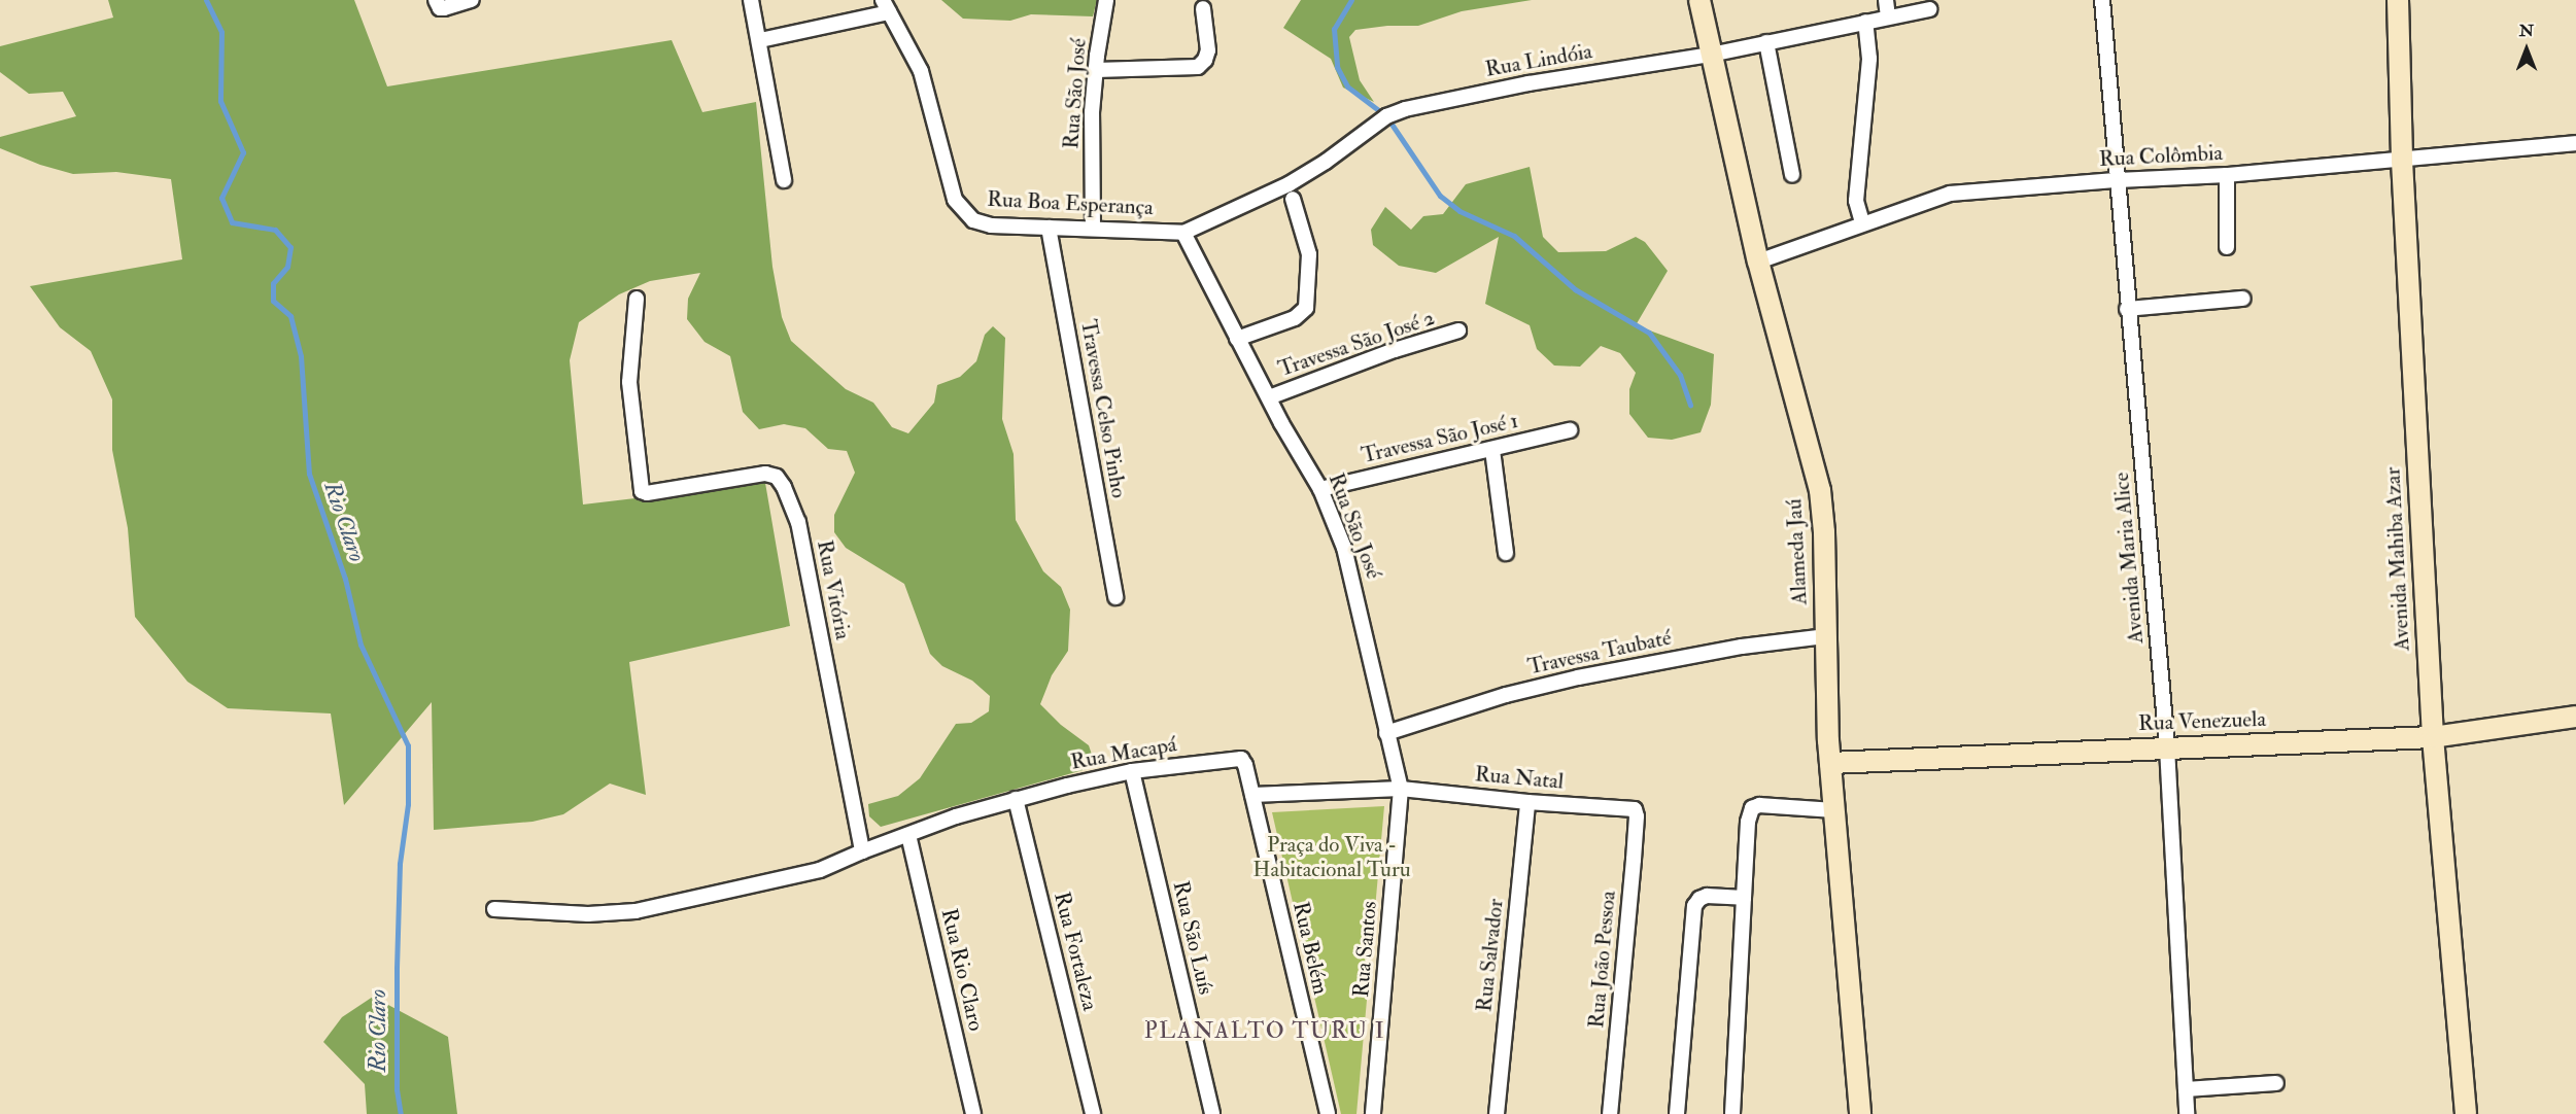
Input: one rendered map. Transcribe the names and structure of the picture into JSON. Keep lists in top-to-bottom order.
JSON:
{
  "streets": {
    "street": [
      "Rua Lindóia",
      "Rua São José",
      "Rua Colômbia",
      "Rua Boa Esperança",
      "Travessa São José 2",
      "Travessa Celso Pinho",
      "Travessa São José 1",
      "Alameda Jaú",
      "Avenida Maria Alice",
      "Avenida Mahiba Azar",
      "Rua Vitória",
      "Travessa Taubaté",
      "Rua Venezuela",
      "Rua Macapá",
      "Rua Natal",
      "Rua São Luís",
      "Rua Belém",
      "Rua Santos",
      "Rua Fortaleza",
      "Rua Salvador",
      "Rua João Pessoa",
      "Rua Rio Claro"
    ]
  },
  "crossings": [
    ["Rua Lindóia", "Rua São José"],
    ["Rua Lindóia", "Rua Boa Esperança"],
    ["Rua Lindóia", "Alameda Jaú"],
    ["Rua São José", "Rua Boa Esperança"],
    ["Rua São José", "Travessa São José 2"],
    ["Rua São José", "Travessa São José 1"],
    ["Rua São José", "Travessa Taubaté"],
    ["Rua São José", "Rua Natal"],
    ["Rua São José", "Rua Santos"],
    ["Rua Colômbia", "Alameda Jaú"],
    ["Rua Colômbia", "Avenida Maria Alice"],
    ["Rua Colômbia", "Avenida Mahiba Azar"],
    ["Rua Boa Esperança", "Travessa Celso Pinho"],
    ["Alameda Jaú", "Travessa Taubaté"],
    ["Alameda Jaú", "Rua Venezuela"],
    ["Avenida Maria Alice", "Rua Venezuela"],
    ["Avenida Mahiba Azar", "Rua Venezuela"],
    ["Rua Macapá", "Rua São Luís"],
    ["Rua Macapá", "Rua Belém"],
    ["Rua Macapá", "Rua Fortaleza"],
    ["Rua Natal", "Rua Santos"],
    ["Rua Natal", "Rua Salvador"],
    ["Rua Natal", "Rua João Pessoa"]
  ],
  "districts": ["PLANALTO TURU I"],
  "water": ["Rio Claro"],
  "parks": ["Praça do Viva - Habitacional Turu"],
  "north": "top"
}
